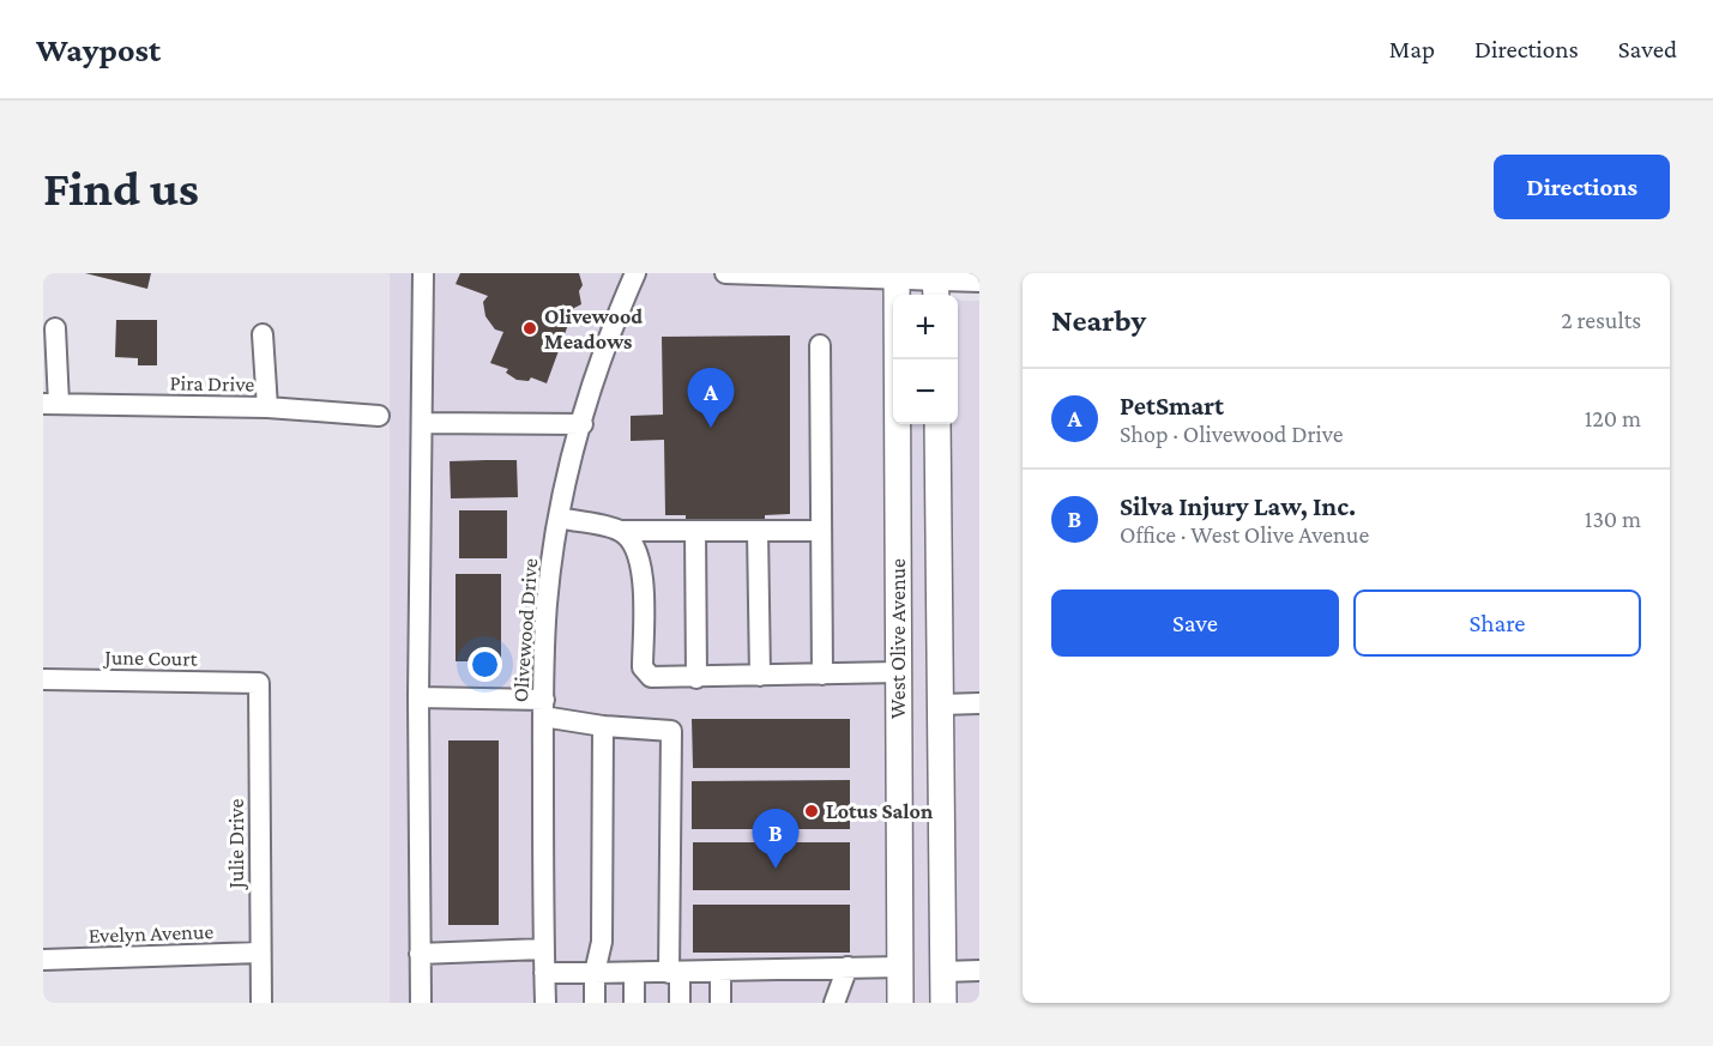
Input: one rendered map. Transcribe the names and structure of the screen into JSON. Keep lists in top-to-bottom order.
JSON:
{
  "streets": {
    "main road": ["West Olive Avenue"],
    "street": [
      "Pira Drive",
      "Olivewood Drive",
      "June Court",
      "Julie Drive",
      "Evelyn Avenue"
    ]
  },
  "crossings": [
    ["June Court", "Julie Drive"],
    ["Julie Drive", "Evelyn Avenue"]
  ],
  "places": ["Olivewood Meadows", "Lotus Salon"],
  "page": {
    "header": "Waypost",
    "nav": ["Map", "Directions", "Saved"],
    "buttons": [
      "Directions",
      ["Save", "Share"]
    ],
    "title": "Find us",
    "heading": ["Nearby", "2 results"],
    "map_buttons": ["+", "−"],
    "list": [
      {
        "mark": "A",
        "name": "PetSmart",
        "note": "Shop · Olivewood Drive",
        "value": "120 m"
      },
      {
        "mark": "B",
        "name": "Silva Injury Law, Inc.",
        "note": "Office · West Olive Avenue",
        "value": "130 m"
      }
    ],
    "pins": ["A", "B"]
  }
}
